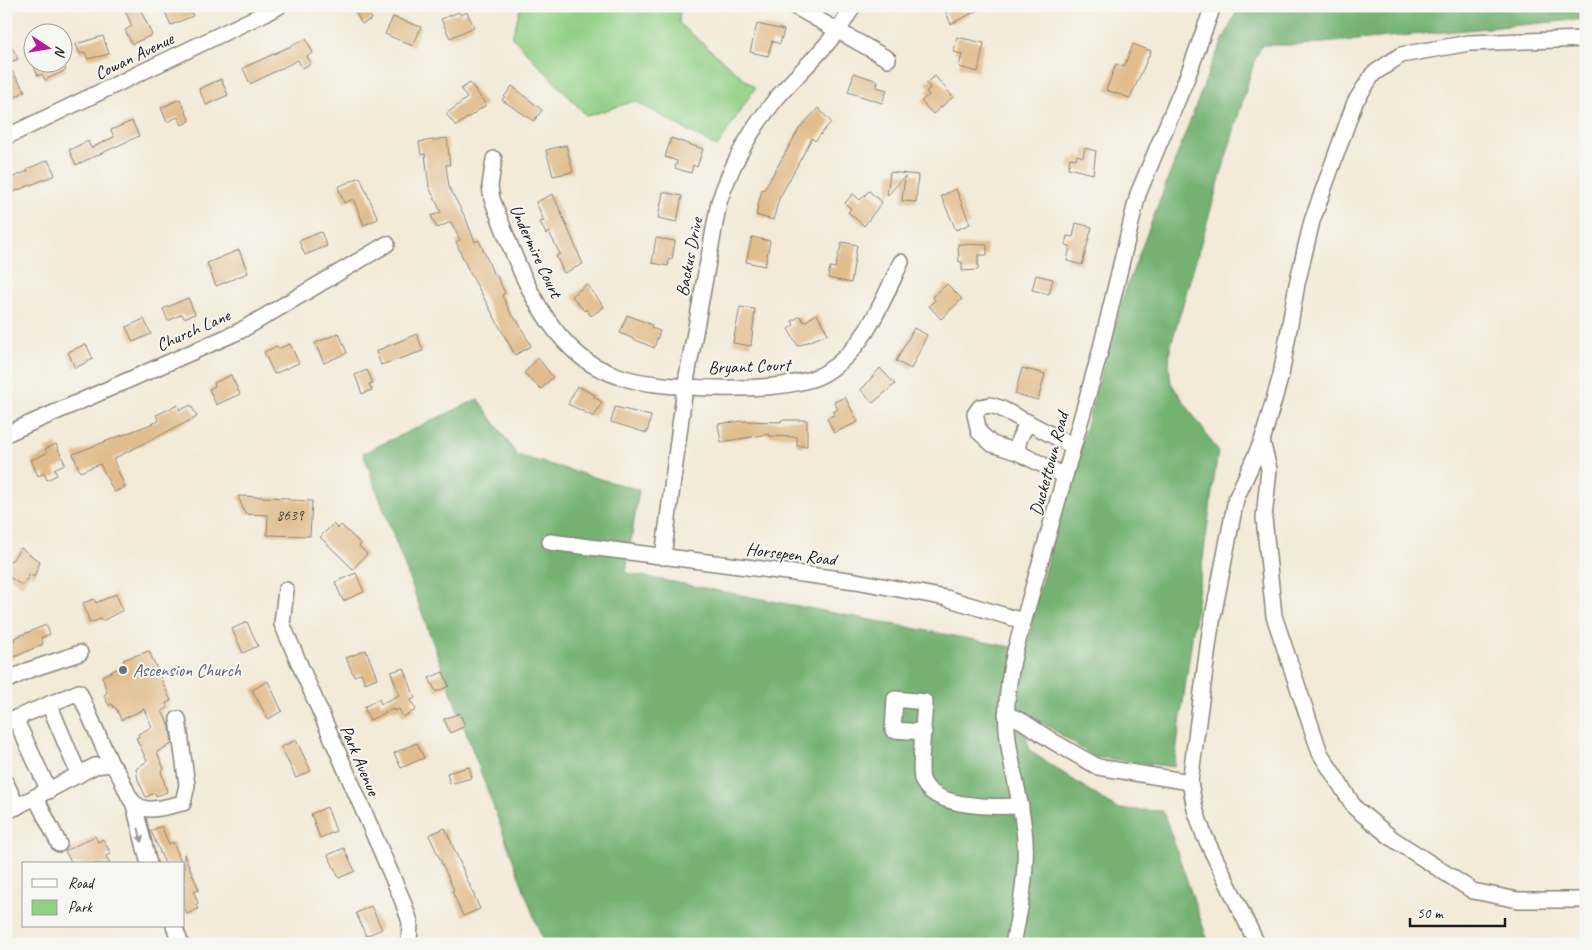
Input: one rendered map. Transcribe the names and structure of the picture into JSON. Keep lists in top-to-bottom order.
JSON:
{
  "streets": {
    "street": [
      "Cowan Avenue",
      "Undermire Court",
      "Backus Drive",
      "Church Lane",
      "Bryant Court",
      "Duckettown Road",
      "Horsepen Road",
      "Park Avenue"
    ]
  },
  "crossings": [
    ["Undermire Court", "Backus Drive"],
    ["Undermire Court", "Bryant Court"],
    ["Backus Drive", "Bryant Court"],
    ["Backus Drive", "Horsepen Road"],
    ["Duckettown Road", "Horsepen Road"]
  ],
  "places": ["Ascension Church"],
  "house_numbers": ["8639"],
  "legend": ["Road", "Park"],
  "scale_bar": "50 m",
  "north": "right"
}
